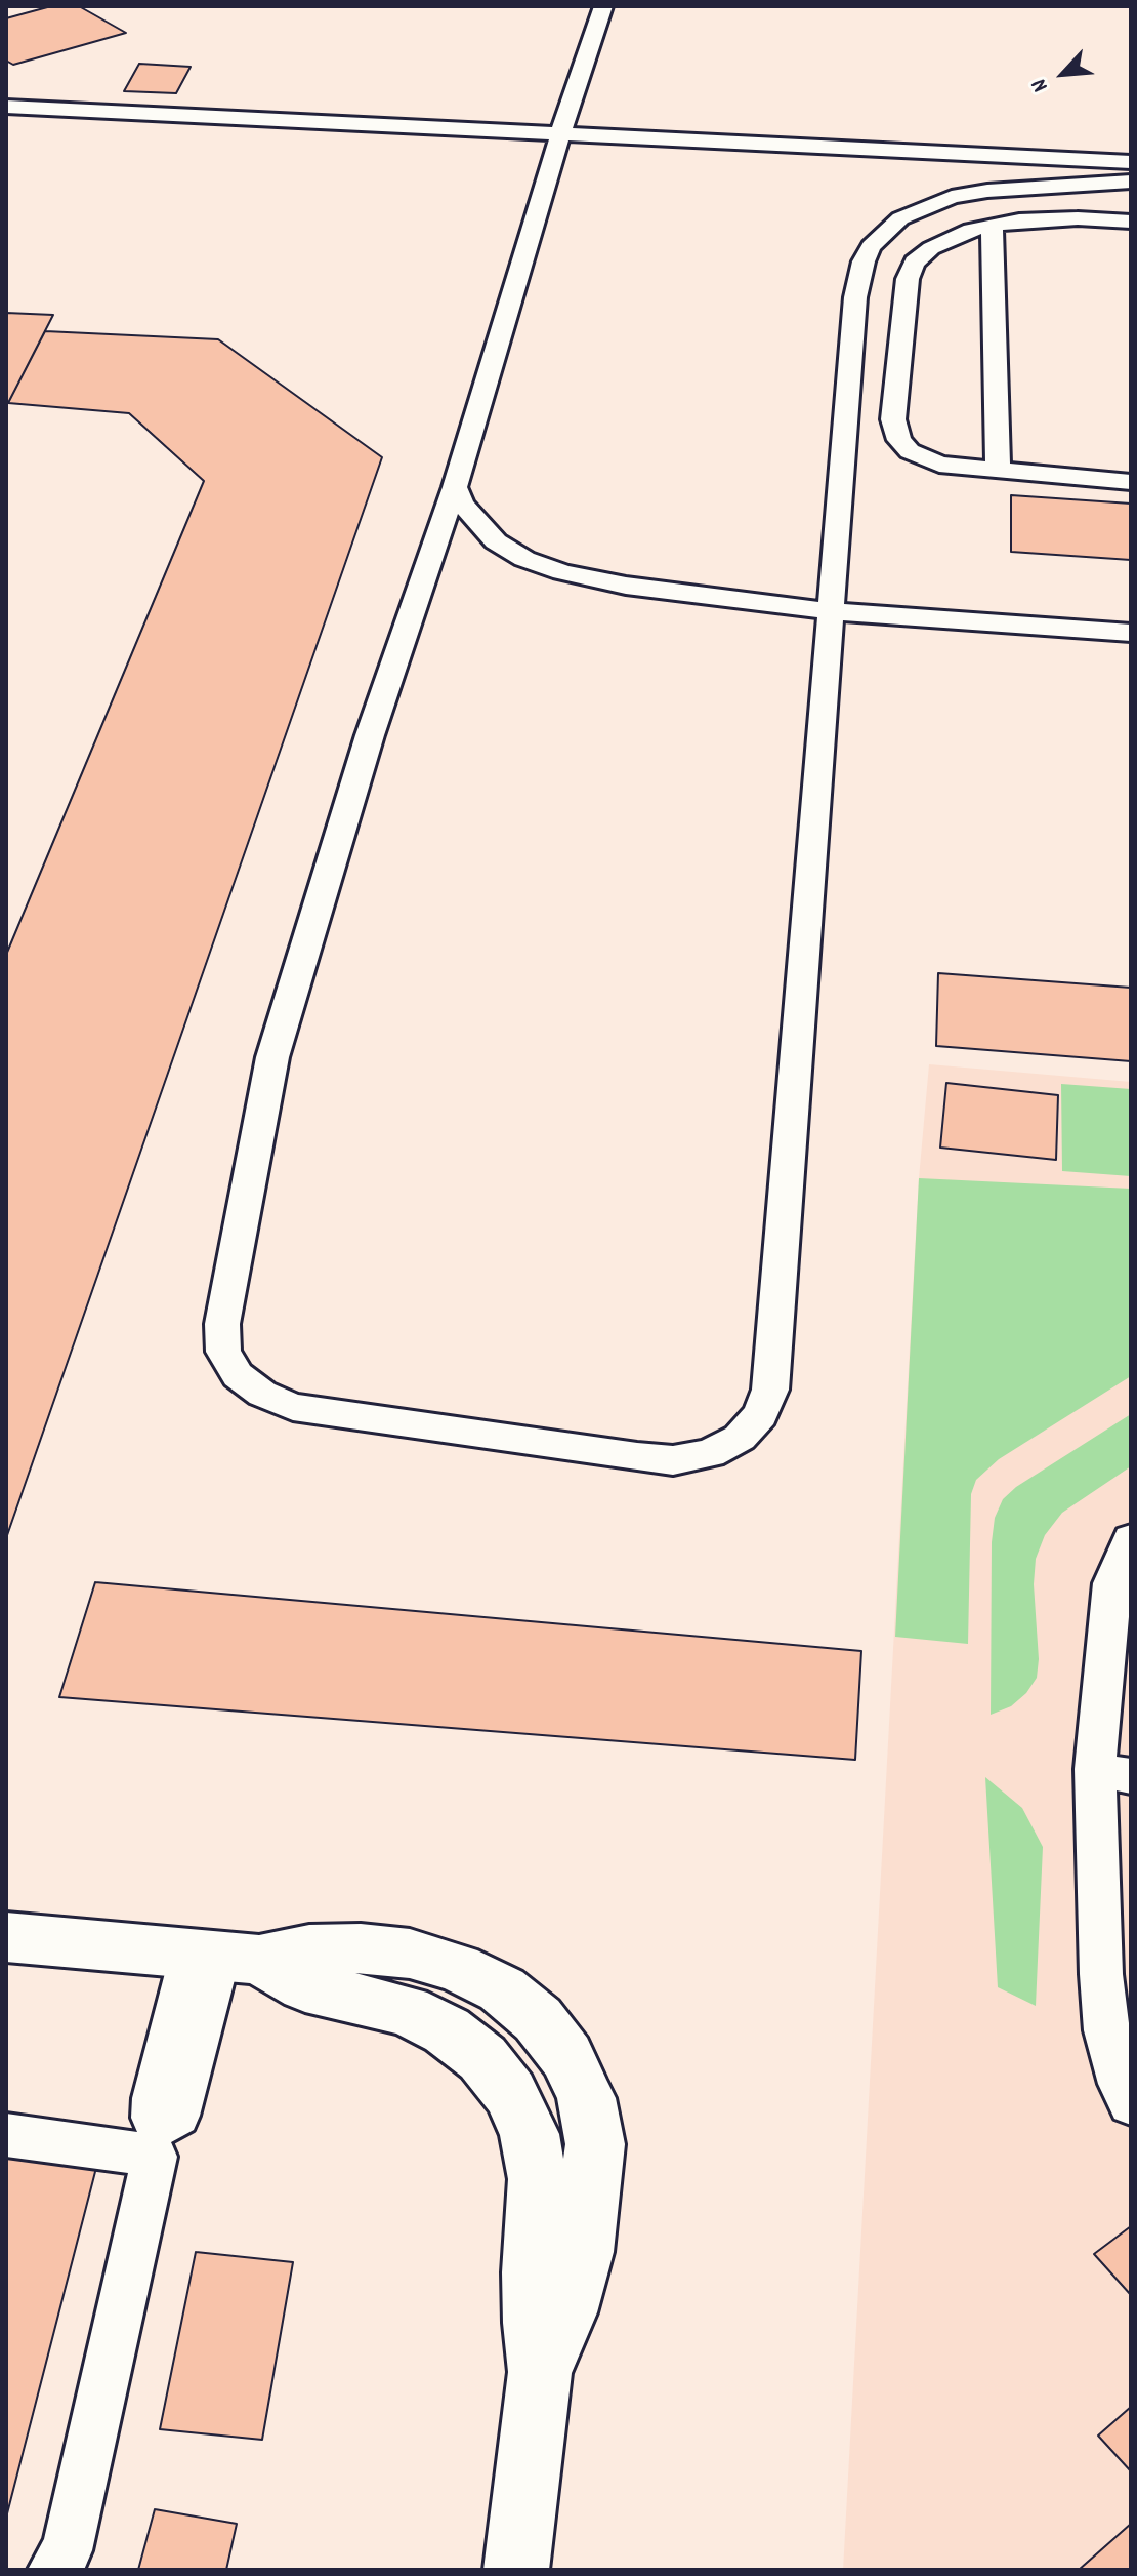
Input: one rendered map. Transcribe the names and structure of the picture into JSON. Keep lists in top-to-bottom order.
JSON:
{
  "north": "bottom left"
}
